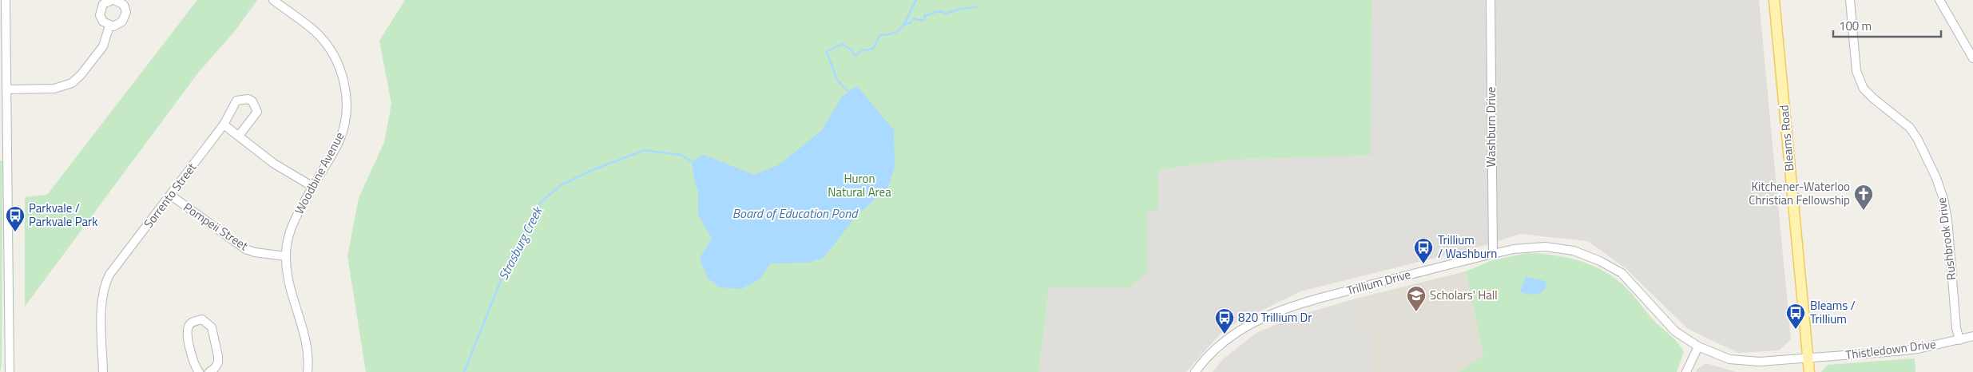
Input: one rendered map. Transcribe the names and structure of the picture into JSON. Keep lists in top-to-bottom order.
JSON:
{
  "streets": {
    "main road": ["Bleams Road"],
    "street": [
      "Washburn Drive",
      "Woodbine Avenue",
      "Sorrento Street",
      "Pompeii Street",
      "Rushbrook Drive",
      "Trillium Drive",
      "Thistledown Drive"
    ]
  },
  "crossings": [
    ["Washburn Drive", "Trillium Drive"],
    ["Bleams Road", "Trillium Drive"],
    ["Bleams Road", "Thistledown Drive"],
    ["Woodbine Avenue", "Pompeii Street"],
    ["Sorrento Street", "Pompeii Street"],
    ["Rushbrook Drive", "Thistledown Drive"],
    ["Trillium Drive", "Thistledown Drive"]
  ],
  "water": ["Board of Education Pond", "Strasburg Creek"],
  "parks": ["Huron Natural Area"],
  "places": {
    "church": ["Kitchener-Waterloo Christian Fellowship"],
    "bus stop": [
      "Parkvale / Parkvale Park",
      "Trillium / Washburn",
      "Bleams / Trillium",
      "820 Trillium Dr"
    ],
    "school or university": ["Scholars' Hall"]
  },
  "scale_bar": "100 m"
}
